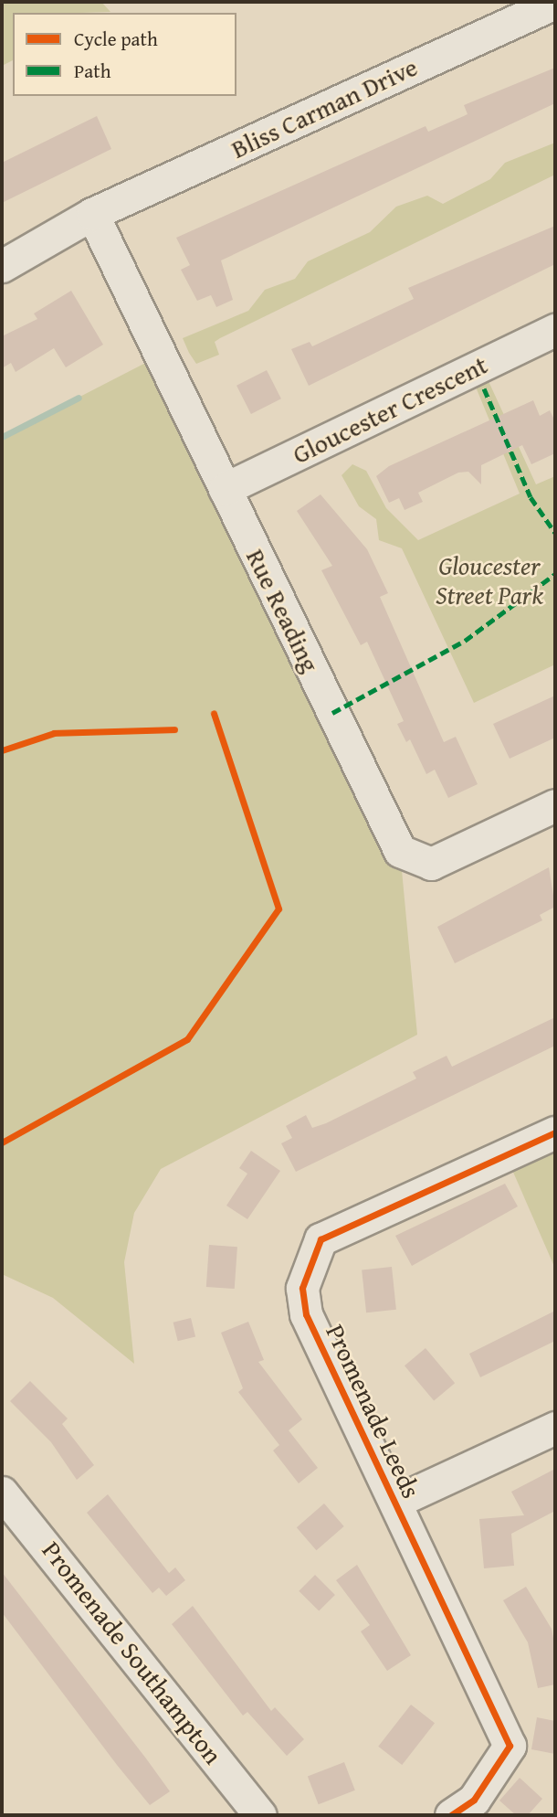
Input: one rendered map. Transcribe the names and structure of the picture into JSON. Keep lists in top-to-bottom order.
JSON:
{
  "streets": {
    "street": [
      "Bliss Carman Drive",
      "Gloucester Crescent",
      "Rue Reading",
      "Promenade Leeds",
      "Promenade Southampton"
    ]
  },
  "crossings": [
    ["Bliss Carman Drive", "Rue Reading"],
    ["Gloucester Crescent", "Rue Reading"]
  ],
  "parks": ["Gloucester Street Park"],
  "legend": ["Cycle path", "Path"]
}
